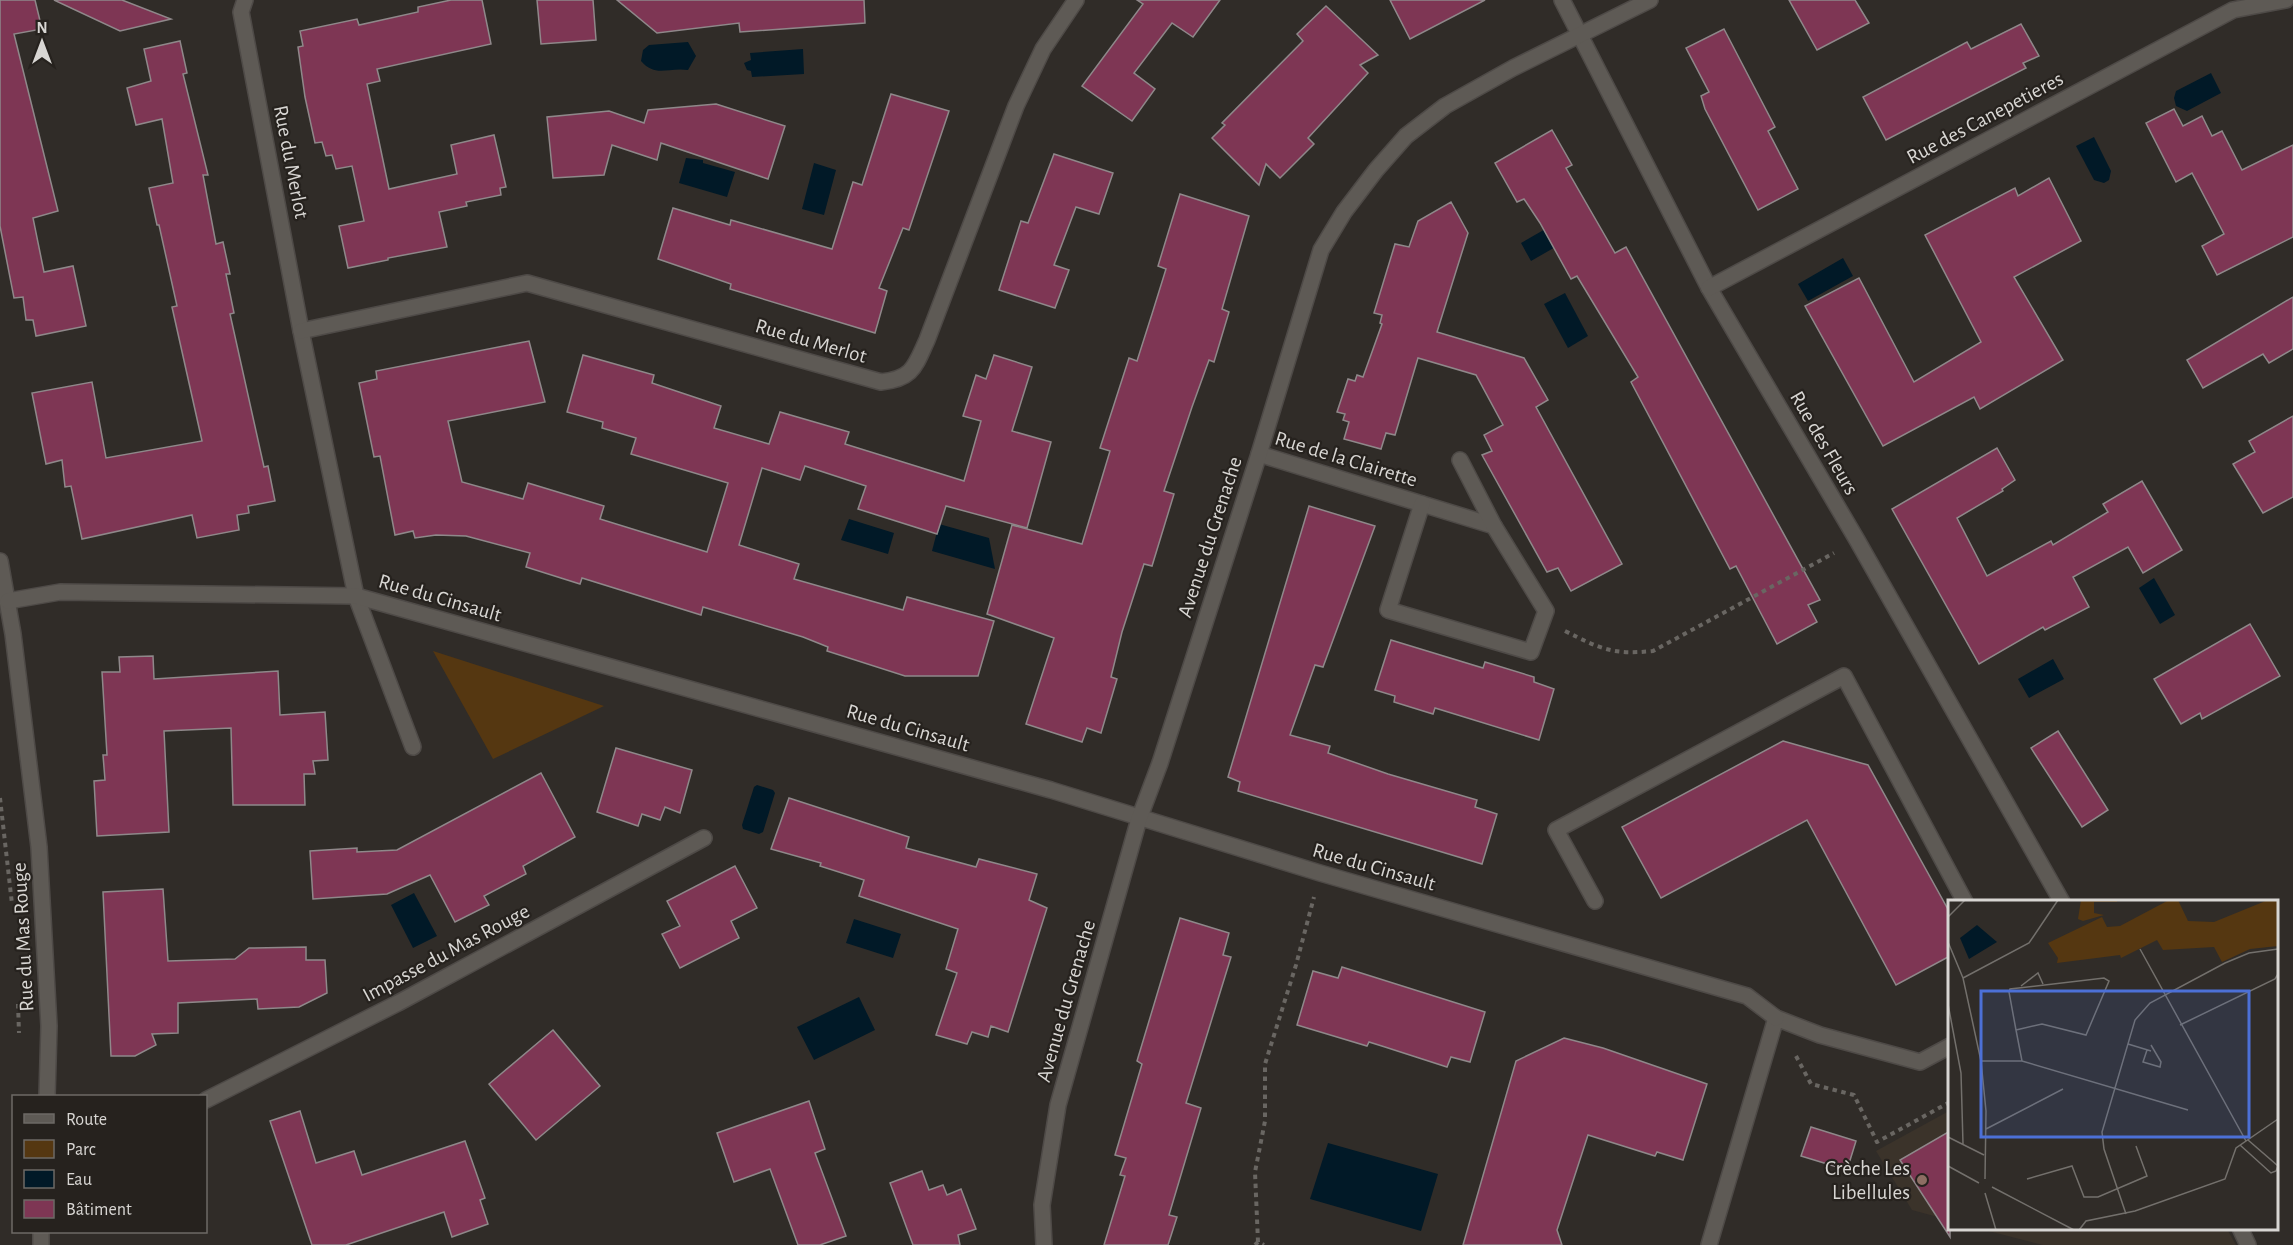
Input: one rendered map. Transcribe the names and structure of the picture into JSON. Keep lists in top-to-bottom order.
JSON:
{
  "streets": {
    "street": [
      "Rue des Canepetieres",
      "Rue du Merlot",
      "Rue des Fleurs",
      "Rue de la Clairette",
      "Avenue du Grenache",
      "Rue du Cinsault",
      "Rue du Mas Rouge",
      "Impasse du Mas Rouge"
    ]
  },
  "crossings": [
    ["Rue des Canepetieres", "Rue des Fleurs"],
    ["Rue du Merlot", "Rue du Cinsault"],
    ["Rue des Fleurs", "Avenue du Grenache"],
    ["Rue de la Clairette", "Avenue du Grenache"],
    ["Avenue du Grenache", "Rue du Cinsault"],
    ["Rue du Cinsault", "Rue du Mas Rouge"]
  ],
  "places": ["Crèche Les Libellules"],
  "legend": [
    "Route",
    "Parc",
    "Eau",
    "Bâtiment"
  ],
  "north": "top"
}
